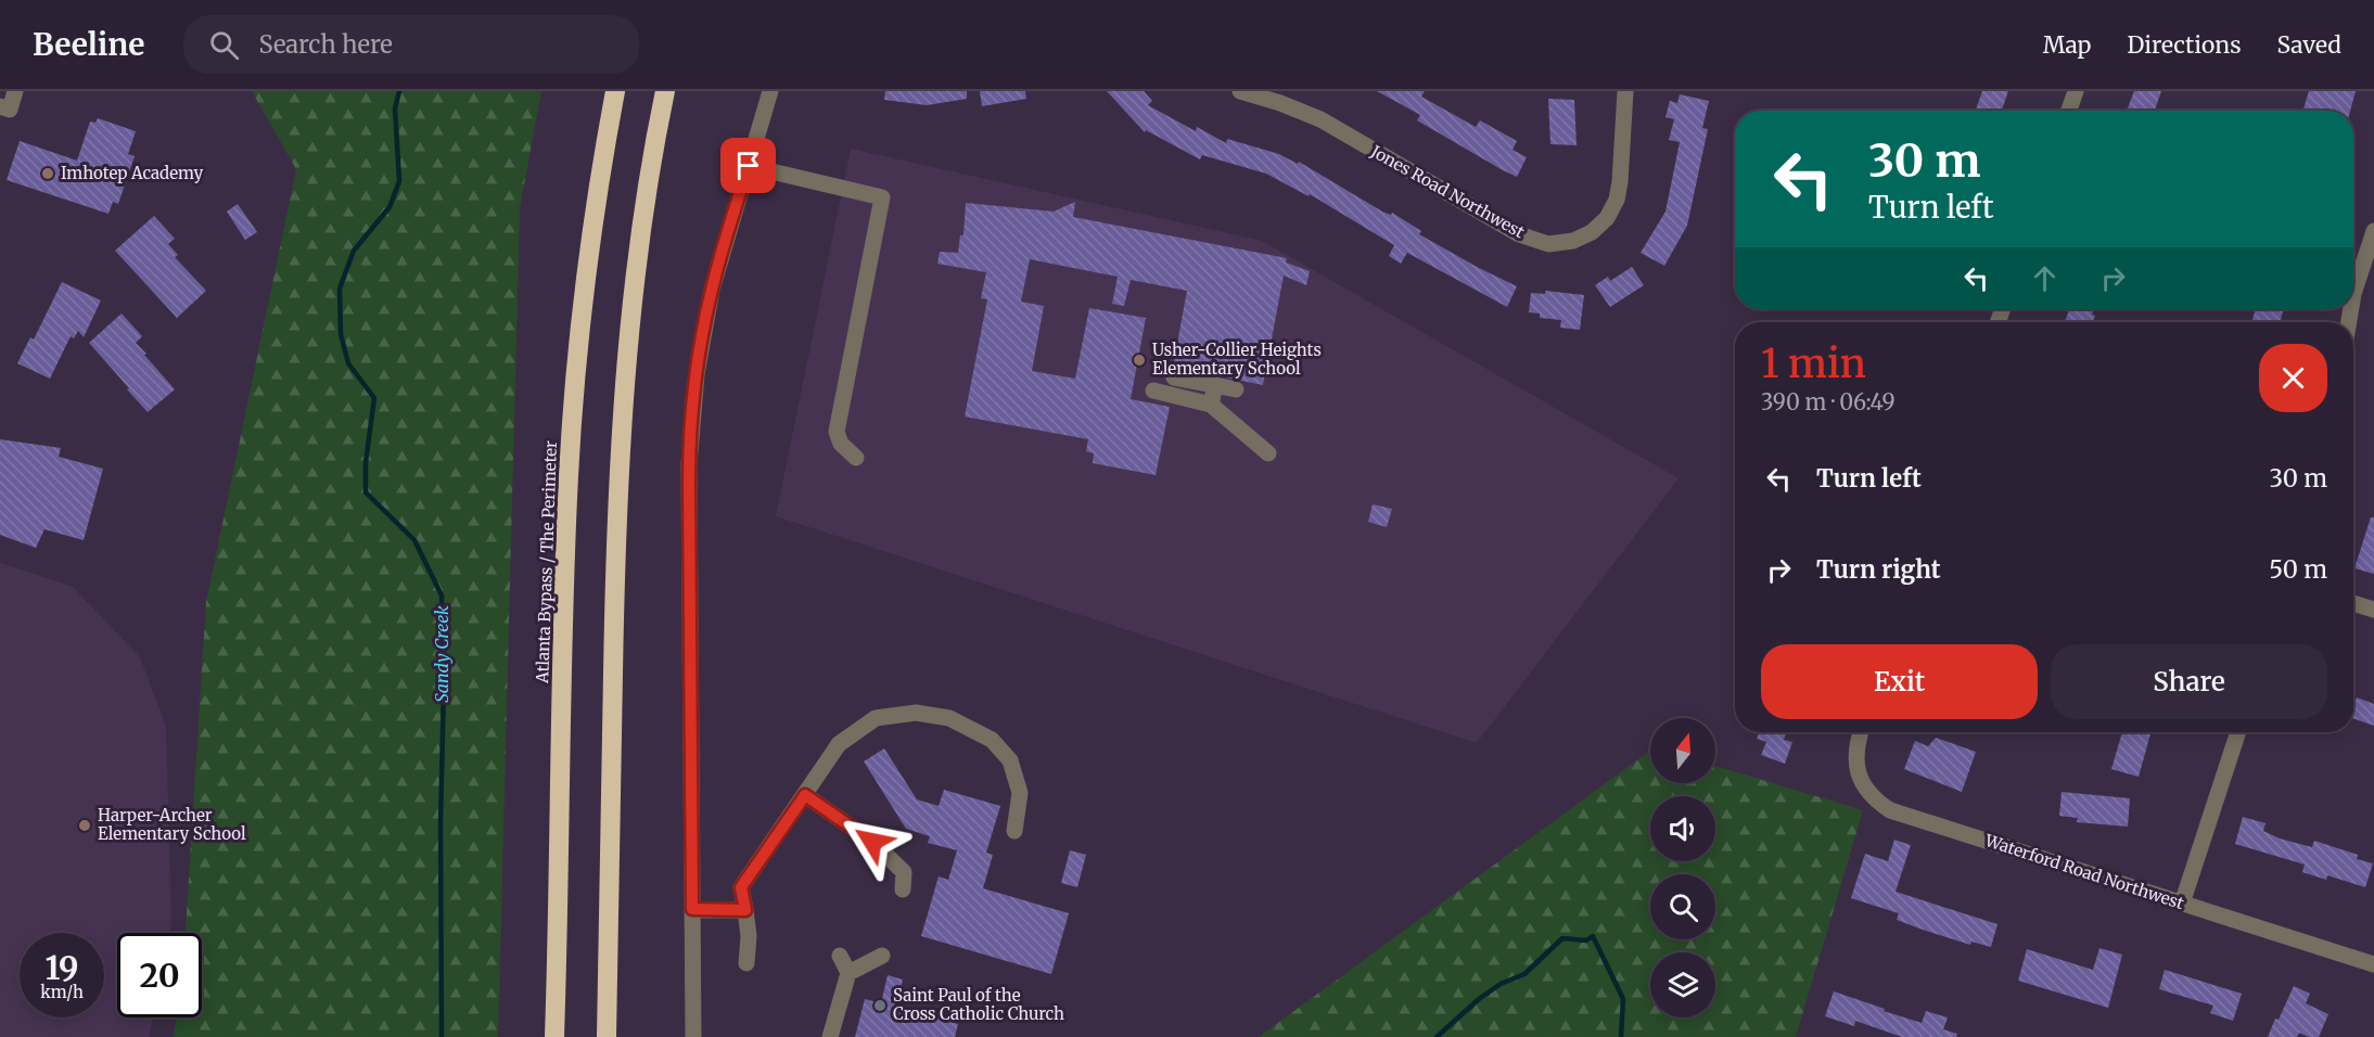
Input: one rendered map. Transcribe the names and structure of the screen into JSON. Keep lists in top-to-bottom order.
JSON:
{
  "streets": {
    "highway": ["Atlanta Bypass / The Perimeter"],
    "street": ["Jones Road Northwest", "Waterford Road Northwest"]
  },
  "water": ["Sandy Creek"],
  "places": [
    "Imhotep Academy",
    "Usher-Collier Heights Elementary School",
    "Harper-Archer Elementary School",
    "Saint Paul of the Cross Catholic Church"
  ],
  "north": "top",
  "page": {
    "header": "Beeline",
    "search": "Search here",
    "nav": ["Map", "Directions", "Saved"],
    "turn": ["30 m", "Turn left"],
    "heading": ["1 min", "390 m · 06:49"],
    "list": [
      {
        "name": "Turn left",
        "value": "30 m"
      },
      {
        "name": "Turn right",
        "value": "50 m"
      }
    ],
    "buttons": ["Exit", "Share"],
    "speed": "19 km/h",
    "limit": "20"
  }
}
